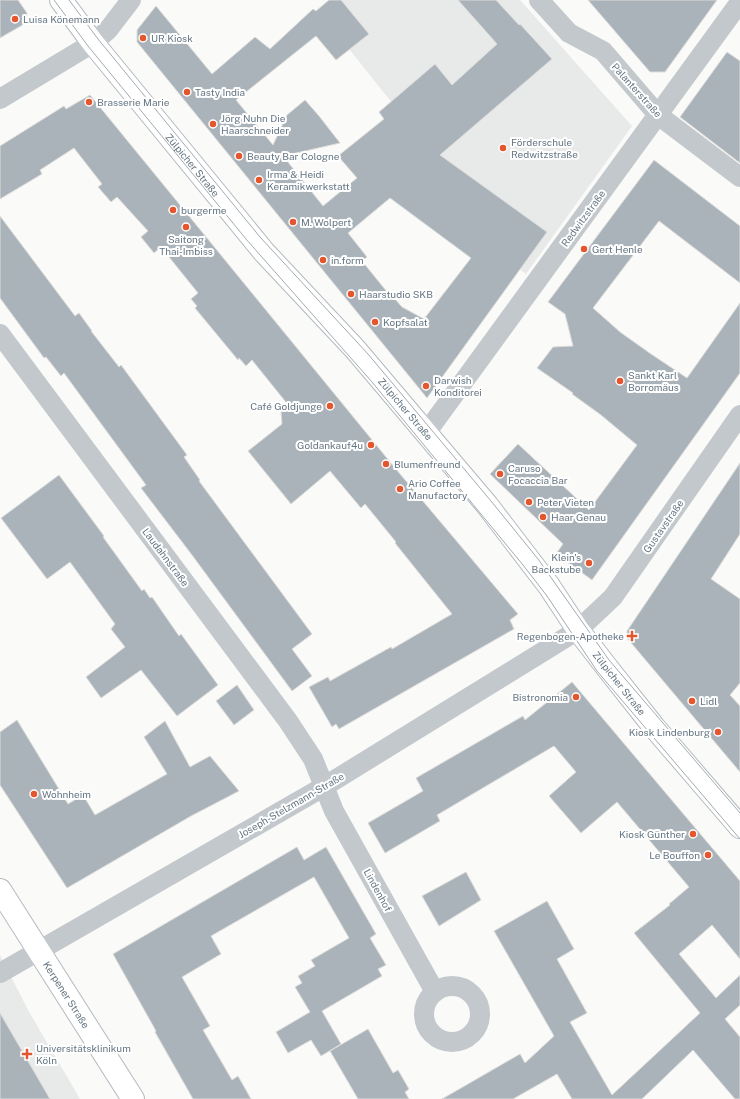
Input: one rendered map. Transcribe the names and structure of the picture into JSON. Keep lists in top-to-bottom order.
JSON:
{
  "streets": {
    "street": [
      "Palanterstraße",
      "Zülpicher Straße",
      "Redwitzstraße",
      "Gustavstraße",
      "Laudahnstraße",
      "Joseph-Stelzmann-Straße",
      "Lindenhof",
      "Kerpener Straße"
    ]
  },
  "crossings": [
    ["Palanterstraße", "Redwitzstraße"],
    ["Zülpicher Straße", "Redwitzstraße"],
    ["Zülpicher Straße", "Gustavstraße"],
    ["Zülpicher Straße", "Joseph-Stelzmann-Straße"],
    ["Gustavstraße", "Joseph-Stelzmann-Straße"],
    ["Laudahnstraße", "Joseph-Stelzmann-Straße"],
    ["Laudahnstraße", "Lindenhof"],
    ["Joseph-Stelzmann-Straße", "Lindenhof"],
    ["Joseph-Stelzmann-Straße", "Kerpener Straße"]
  ],
  "places": {
    "other": [
      "Luisa Könemann",
      "UR Kiosk",
      "Tasty India",
      "Brasserie Marie",
      "Jörg Nuhn Die Haarschneider",
      "Förderschule Redwitzstraße",
      "Beauty Bar Cologne",
      "Irma & Heidi Keramikwerkstatt",
      "burgerme",
      "M. Wolpert",
      "Saitong Thai-Imbiss",
      "Gert Henle",
      "in.form",
      "Haarstudio SKB",
      "Kopfsalat",
      "Sankt Karl Borromäus",
      "Darwish Konditorei",
      "Café Goldjunge",
      "Goldankauf4u",
      "Blumenfreund",
      "Caruso Focaccia Bar",
      "Ario Coffee Manufactory",
      "Peter Vieten",
      "Haar Genau",
      "Klein's Backstube",
      "Bistronomia",
      "Lidl",
      "Kiosk Lindenburg",
      "Wohnheim",
      "Kiosk Günther",
      "Le Bouffon"
    ],
    "health": ["Regenbogen-Apotheke", "Universitätsklinikum Köln"]
  }
}
